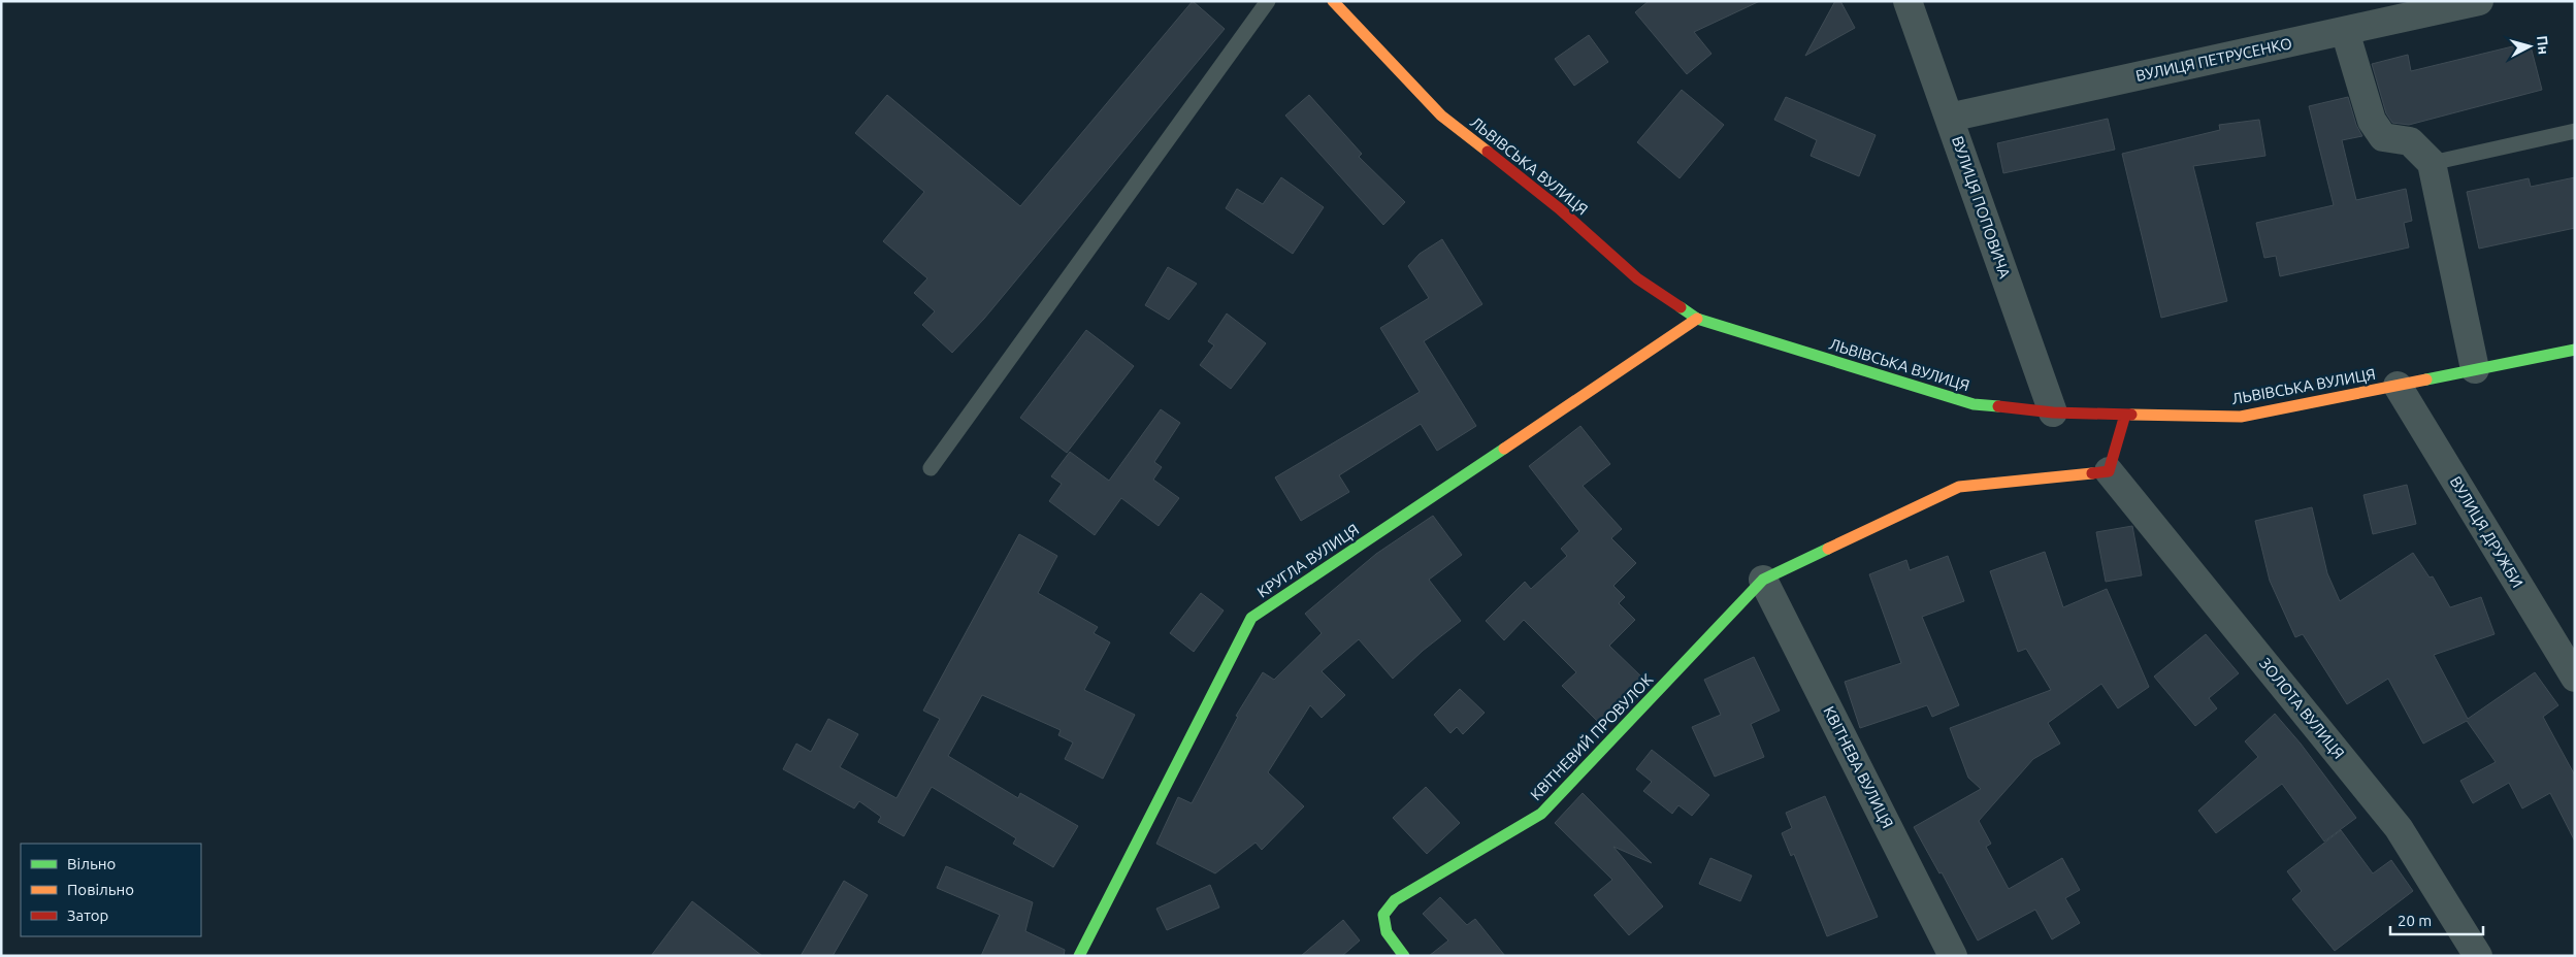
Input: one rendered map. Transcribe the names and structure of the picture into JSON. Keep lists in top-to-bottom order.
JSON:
{
  "streets": {
    "street": [
      "ВУЛИЦЯ ПЕТРУСЕНКО",
      "ЛЬВІВСЬКА ВУЛИЦЯ",
      "ВУЛИЦЯ ПОПОВИЧА",
      "ВУЛИЦЯ ДРУЖБИ",
      "КРУГЛА ВУЛИЦЯ",
      "ЗОЛОТА ВУЛИЦЯ",
      "КВІТНЕВИЙ ПРОВУЛОК",
      "КВІТНЕВА ВУЛИЦЯ"
    ]
  },
  "crossings": [
    ["ВУЛИЦЯ ПЕТРУСЕНКО", "ВУЛИЦЯ ПОПОВИЧА"],
    ["ЛЬВІВСЬКА ВУЛИЦЯ", "ВУЛИЦЯ ПОПОВИЧА"],
    ["ЛЬВІВСЬКА ВУЛИЦЯ", "ВУЛИЦЯ ДРУЖБИ"],
    ["ЛЬВІВСЬКА ВУЛИЦЯ", "КРУГЛА ВУЛИЦЯ"],
    ["КВІТНЕВИЙ ПРОВУЛОК", "КВІТНЕВА ВУЛИЦЯ"]
  ],
  "legend": ["Вільно", "Повільно", "Затор"],
  "scale_bar": "20 m",
  "north": "right"
}
